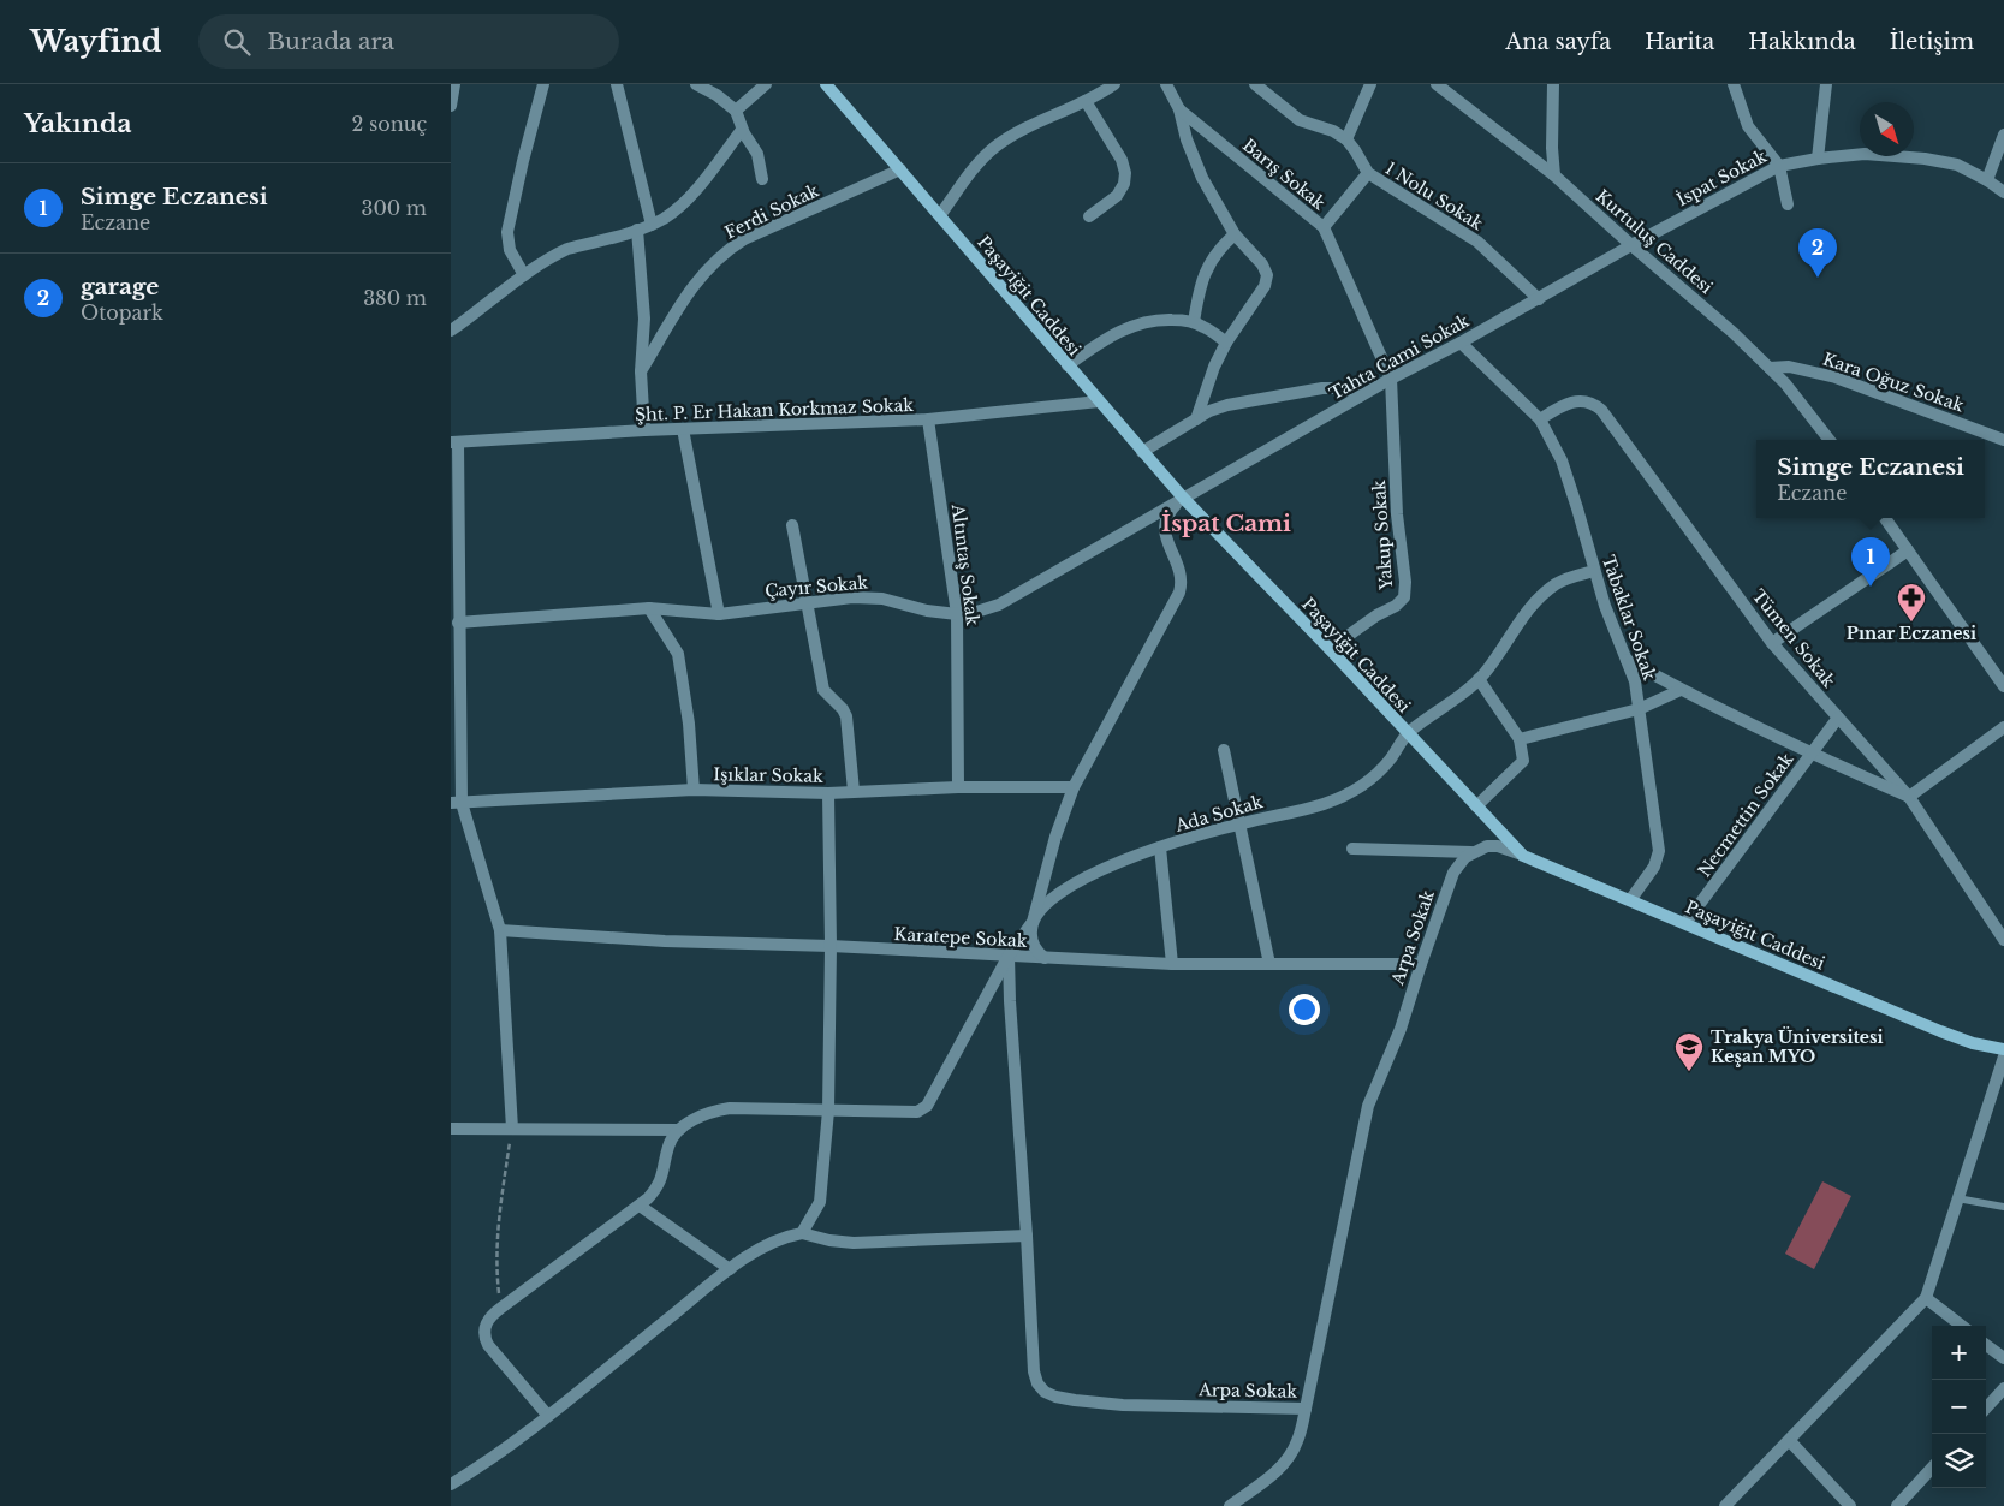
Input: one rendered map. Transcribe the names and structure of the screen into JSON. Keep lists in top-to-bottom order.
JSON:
{
  "streets": {
    "main road": ["Paşayiğit Caddesi"],
    "street": [
      "Barış Sokak",
      "İspat Sokak",
      "1 Nolu Sokak",
      "Ferdi Sokak",
      "Kurtuluş Caddesi",
      "Tahta Cami Sokak",
      "Kara Oğuz Sokak",
      "Şht. P. Er Hakan Korkmaz Sokak",
      "Yakup Sokak",
      "Altıntaş Sokak",
      "Çayır Sokak",
      "Tabaklar Sokak",
      "Tümen Sokak",
      "Işıklar Sokak",
      "Ada Sokak",
      "Necmettin Sokak",
      "Karatepe Sokak",
      "Arpa Sokak"
    ]
  },
  "crossings": [
    ["Barış Sokak", "Tahta Cami Sokak"],
    ["Barış Sokak", "Yakup Sokak"],
    ["İspat Sokak", "Kurtuluş Caddesi"],
    ["İspat Sokak", "Tahta Cami Sokak"],
    ["1 Nolu Sokak", "Tahta Cami Sokak"],
    ["Ferdi Sokak", "Paşayiğit Caddesi"],
    ["Kurtuluş Caddesi", "Tahta Cami Sokak"],
    ["Kurtuluş Caddesi", "Kara Oğuz Sokak"],
    ["Paşayiğit Caddesi", "Tahta Cami Sokak"],
    ["Paşayiğit Caddesi", "Şht. P. Er Hakan Korkmaz Sokak"],
    ["Paşayiğit Caddesi", "Yakup Sokak"],
    ["Paşayiğit Caddesi", "Çayır Sokak"],
    ["Paşayiğit Caddesi", "Tabaklar Sokak"],
    ["Paşayiğit Caddesi", "Ada Sokak"],
    ["Paşayiğit Caddesi", "Necmettin Sokak"],
    ["Paşayiğit Caddesi", "Arpa Sokak"],
    ["Tahta Cami Sokak", "Yakup Sokak"],
    ["Tahta Cami Sokak", "Çayır Sokak"],
    ["Tahta Cami Sokak", "Tabaklar Sokak"],
    ["Şht. P. Er Hakan Korkmaz Sokak", "Altıntaş Sokak"],
    ["Altıntaş Sokak", "Çayır Sokak"],
    ["Altıntaş Sokak", "Işıklar Sokak"],
    ["Tabaklar Sokak", "Tümen Sokak"],
    ["Tabaklar Sokak", "Ada Sokak"],
    ["Tümen Sokak", "Necmettin Sokak"],
    ["Karatepe Sokak", "Arpa Sokak"]
  ],
  "districts": ["İspat Cami"],
  "places": {
    "pharmacy": ["Pınar Eczanesi"],
    "school or university": ["Trakya Üniversitesi Keşan MYO"]
  },
  "north": "bottom right",
  "page": {
    "header": "Wayfind",
    "search": "Burada ara",
    "nav": [
      "Ana sayfa",
      "Harita",
      "Hakkında",
      "İletişim"
    ],
    "heading": ["Yakında", "2 sonuç"],
    "list": [
      {
        "mark": "1",
        "name": "Simge Eczanesi",
        "note": "Eczane",
        "value": "300 m"
      },
      {
        "mark": "2",
        "name": "garage",
        "note": "Otopark",
        "value": "380 m"
      }
    ],
    "pins": ["2", "1"],
    "popup": ["Simge Eczanesi", "Eczane"],
    "map_buttons": ["+", "−"]
  }
}
